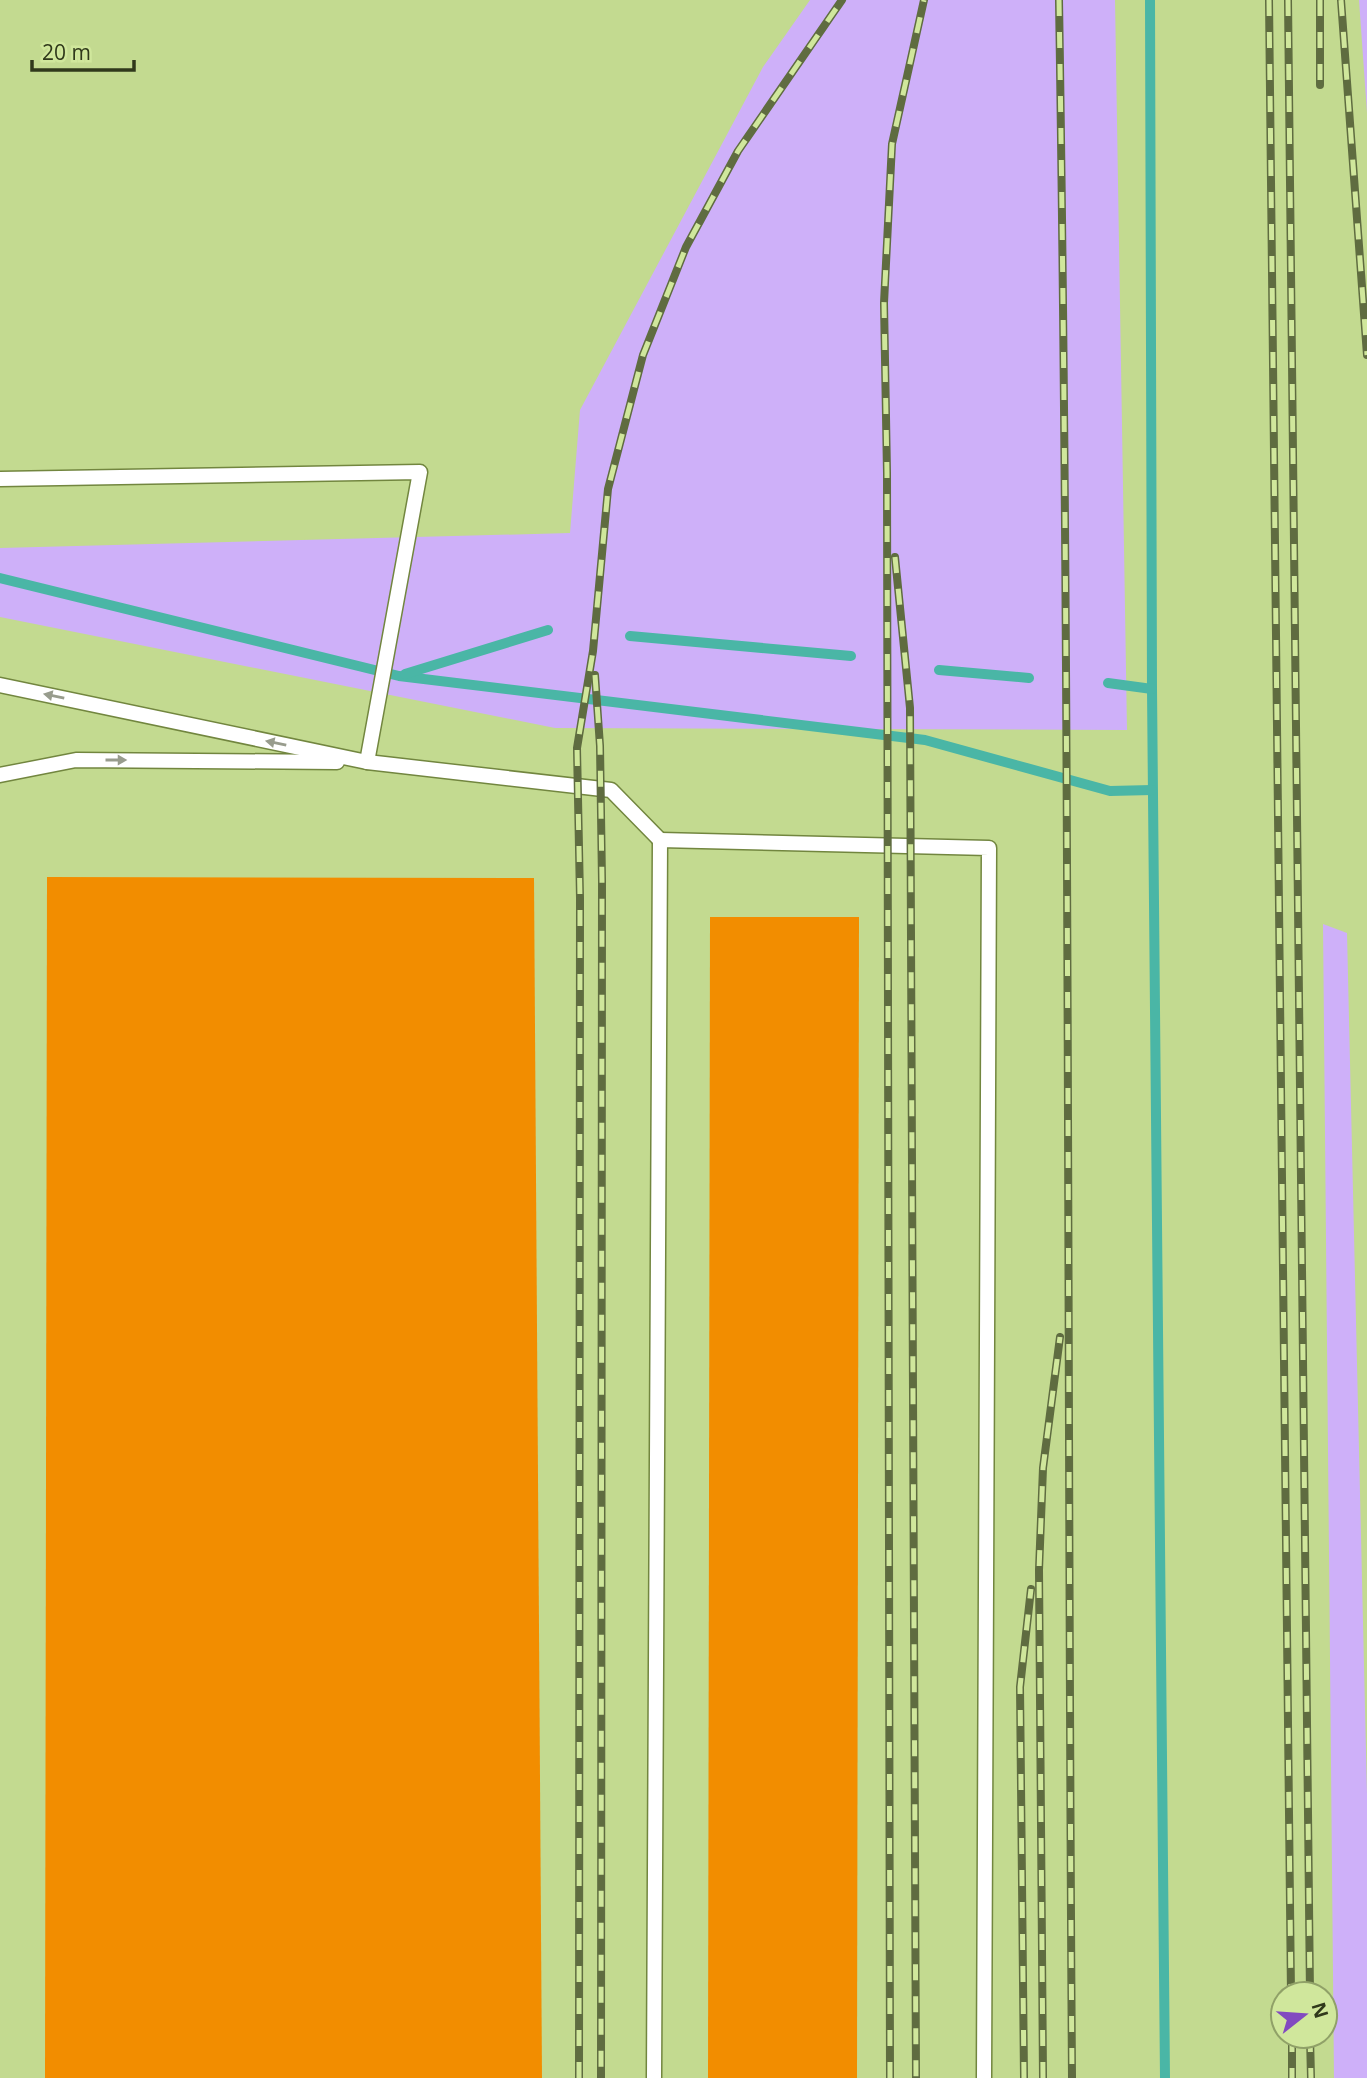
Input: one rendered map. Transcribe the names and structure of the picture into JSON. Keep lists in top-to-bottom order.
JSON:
{
  "scale_bar": "20 m",
  "north": "right"
}
